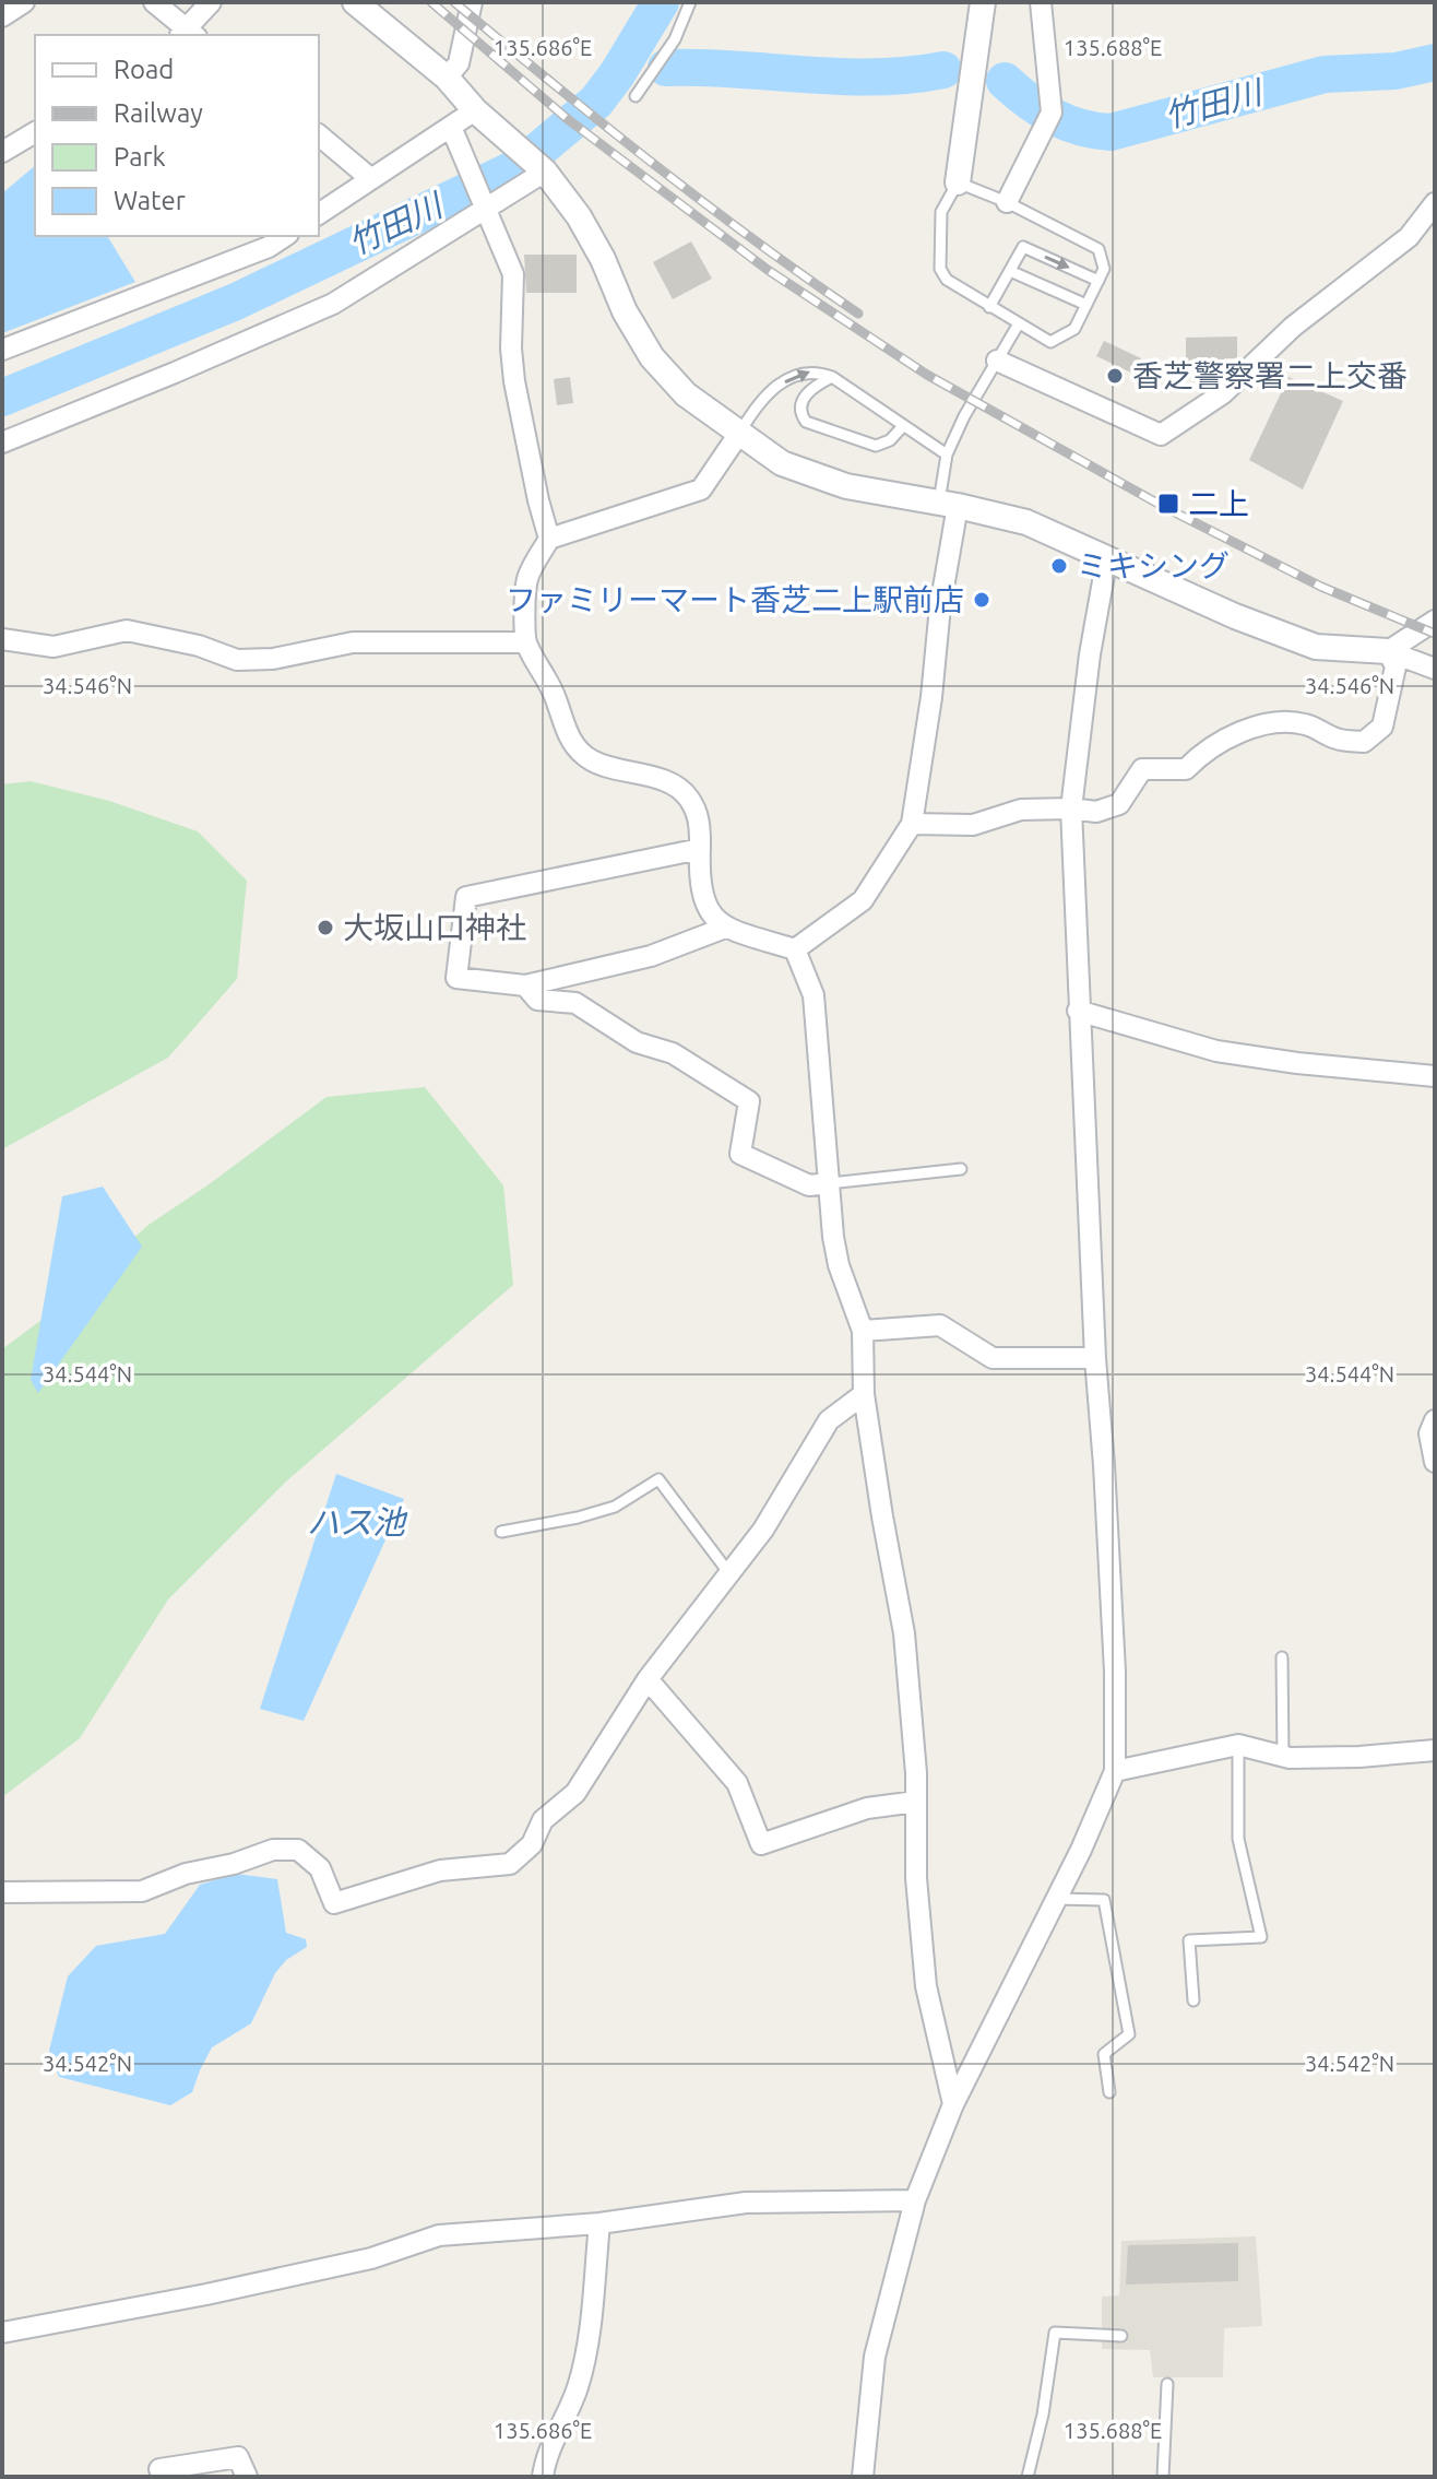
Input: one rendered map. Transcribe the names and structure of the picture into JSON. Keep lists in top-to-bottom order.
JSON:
{
  "water": ["竹田川", "ハス池"],
  "places": {
    "other": [
      "香芝警察署二上交番",
      "ミキシング",
      "ファミリーマート香芝二上駅前店",
      "大坂山口神社"
    ],
    "transit": ["二上"]
  },
  "legend": [
    "Road",
    "Railway",
    "Park",
    "Water"
  ],
  "coordinates": [
    "135.686°E",
    "135.688°E",
    "34.546°N",
    "34.544°N",
    "34.542°N"
  ]
}
